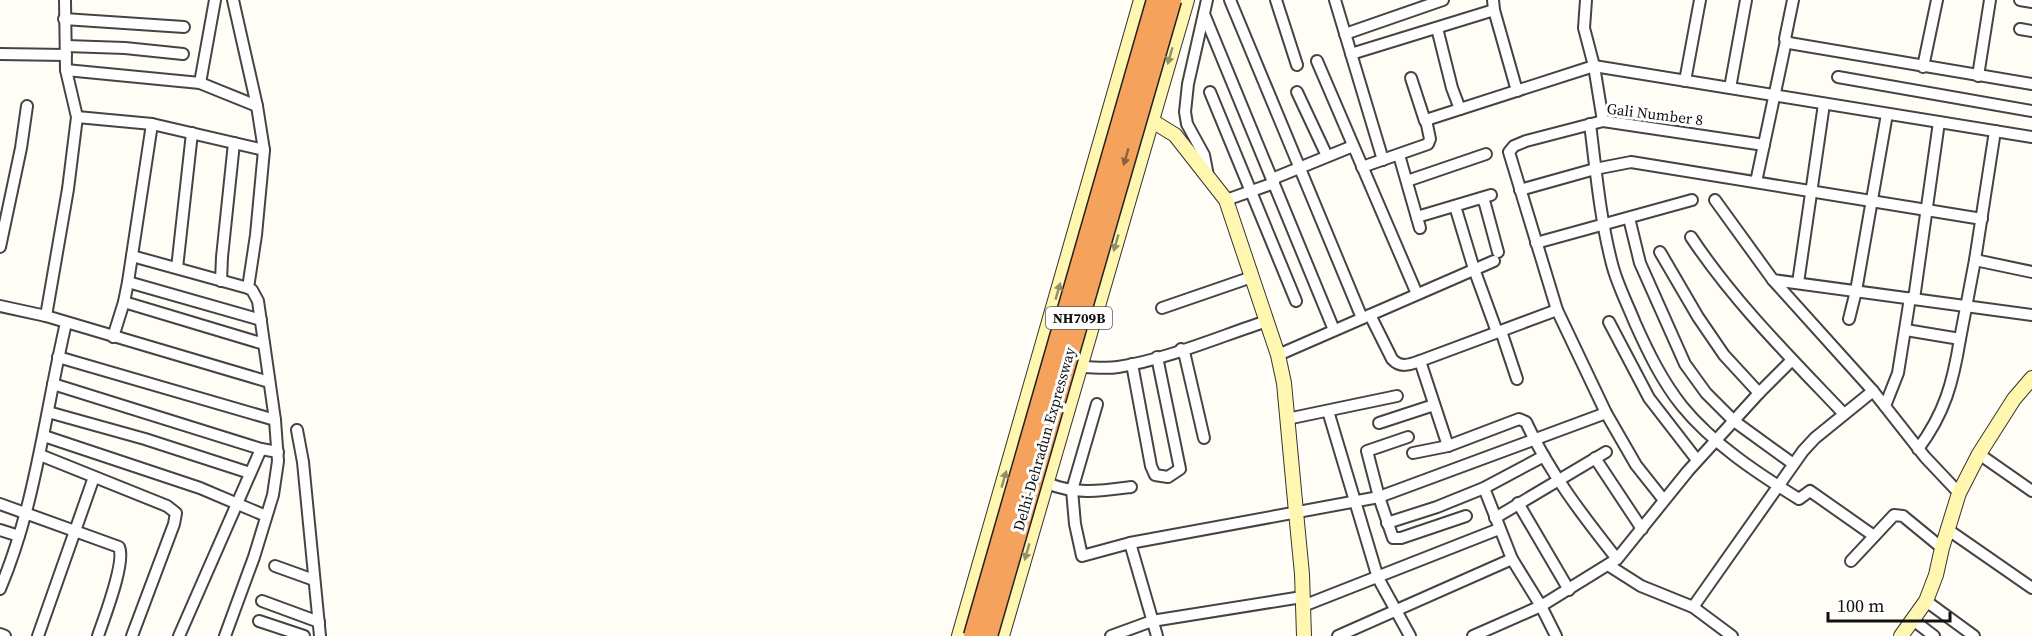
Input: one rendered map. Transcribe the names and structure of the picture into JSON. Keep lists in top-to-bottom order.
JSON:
{
  "streets": {
    "highway": ["NH709B", "Delhi-Dehradun Expressway"],
    "street": ["Gali Number 8"]
  },
  "scale_bar": "100 m"
}
